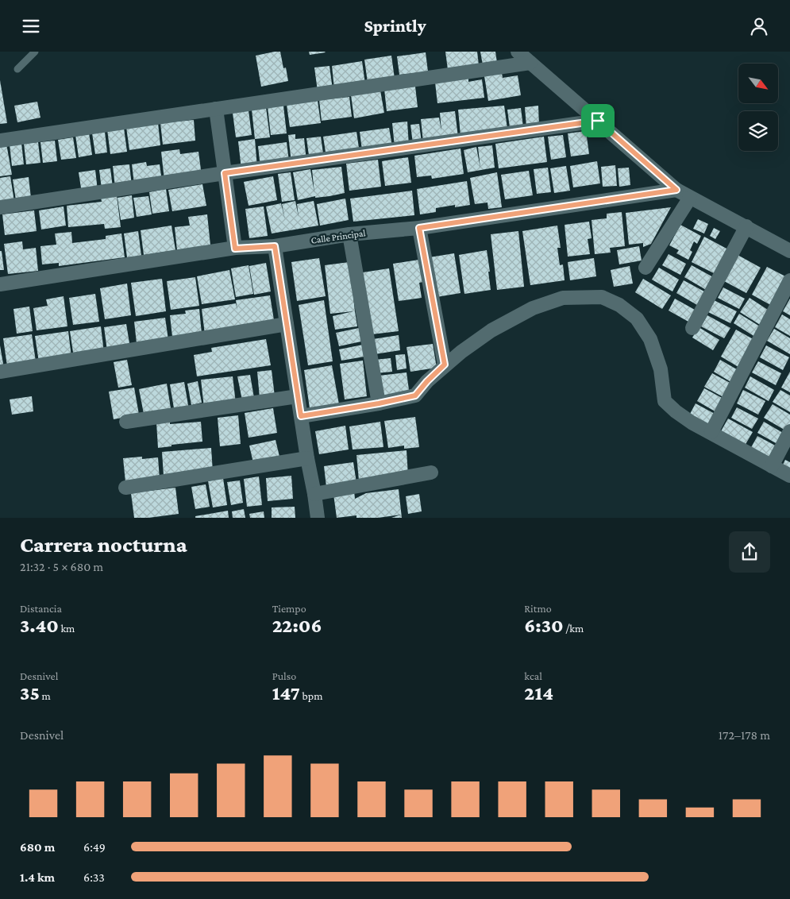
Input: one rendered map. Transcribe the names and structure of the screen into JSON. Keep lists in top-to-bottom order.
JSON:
{
  "streets": {
    "street": ["Calle Principal"]
  },
  "north": "bottom right",
  "page": {
    "header": "Sprintly",
    "heading": ["Carrera nocturna", "21:32 · 5 × 680 m"],
    "stats": [
      ["Distancia", "3.40 km"],
      ["Tiempo", "22:06"],
      ["Ritmo", "6:30 /km"],
      ["Desnivel", "35 m"],
      ["Pulso", "147 bpm"],
      ["kcal", "214"]
    ],
    "chart": ["Desnivel", "172–178 m"],
    "list": [
      {
        "name": "680 m",
        "note": "6:49"
      },
      {
        "name": "1.4 km",
        "note": "6:33"
      }
    ]
  }
}
